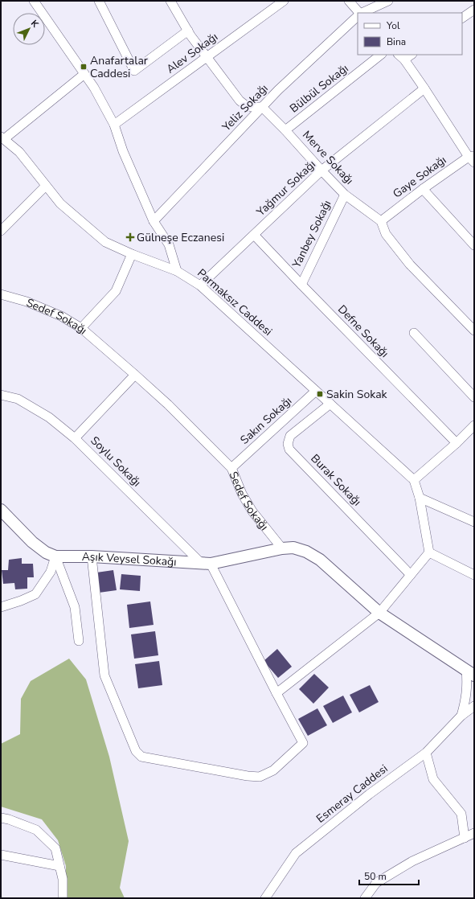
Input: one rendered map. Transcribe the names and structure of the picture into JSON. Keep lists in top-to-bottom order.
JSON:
{
  "streets": {
    "street": [
      "Alev Sokağı",
      "Bülbül Sokağı",
      "Yeliz Sokağı",
      "Merve Sokağı",
      "Gaye Sokağı",
      "Yağmur Sokağı",
      "Yanbey Sokağı",
      "Parmaksız Caddesi",
      "Sedef Sokağı",
      "Defne Sokağı",
      "Sakın Sokağı",
      "Soylu Sokağı",
      "Burak Sokağı",
      "Aşık Veysel Sokağı",
      "Esmeray Caddesi"
    ]
  },
  "crossings": [
    ["Bülbül Sokağı", "Merve Sokağı"],
    ["Yeliz Sokağı", "Merve Sokağı"],
    ["Merve Sokağı", "Gaye Sokağı"],
    ["Merve Sokağı", "Yağmur Sokağı"],
    ["Merve Sokağı", "Yanbey Sokağı"],
    ["Yağmur Sokağı", "Parmaksız Caddesi"],
    ["Yağmur Sokağı", "Defne Sokağı"],
    ["Yanbey Sokağı", "Defne Sokağı"],
    ["Parmaksız Caddesi", "Sakın Sokağı"],
    ["Parmaksız Caddesi", "Burak Sokağı"],
    ["Sedef Sokağı", "Sakın Sokağı"],
    ["Sedef Sokağı", "Aşık Veysel Sokağı"],
    ["Soylu Sokağı", "Aşık Veysel Sokağı"]
  ],
  "places": {
    "transit": ["Anafartalar Caddesi", "Sakin Sokak"],
    "health": ["Gülneşe Eczanesi"]
  },
  "legend": ["Yol", "Bina"],
  "scale_bar": "50 m",
  "north": "top right"
}
